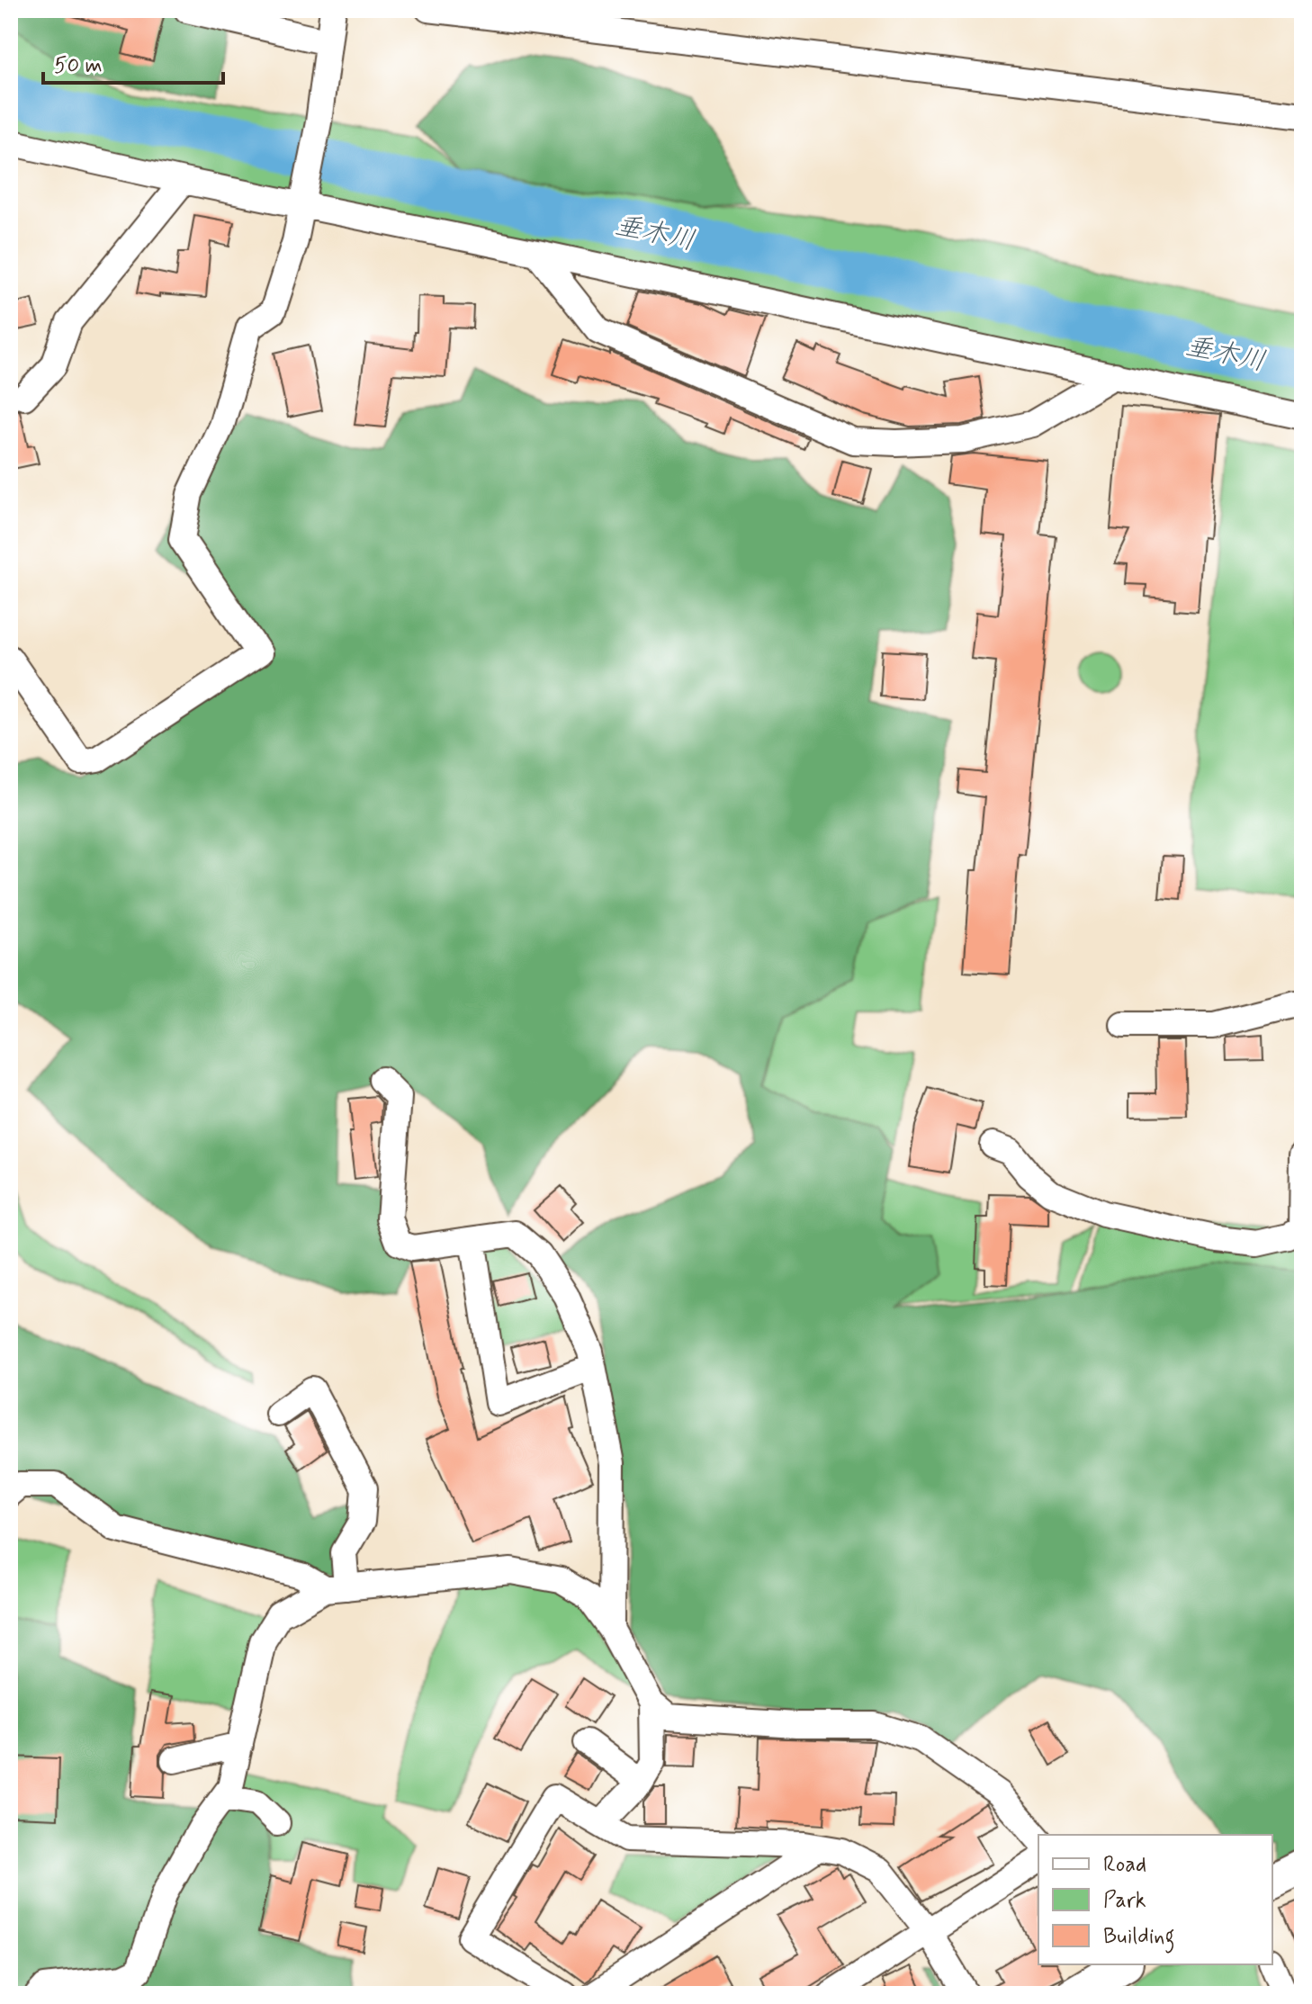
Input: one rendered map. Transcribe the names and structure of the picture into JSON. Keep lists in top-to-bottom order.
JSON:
{
  "water": ["垂木川"],
  "legend": ["Road", "Park", "Building"],
  "scale_bar": "50 m"
}
